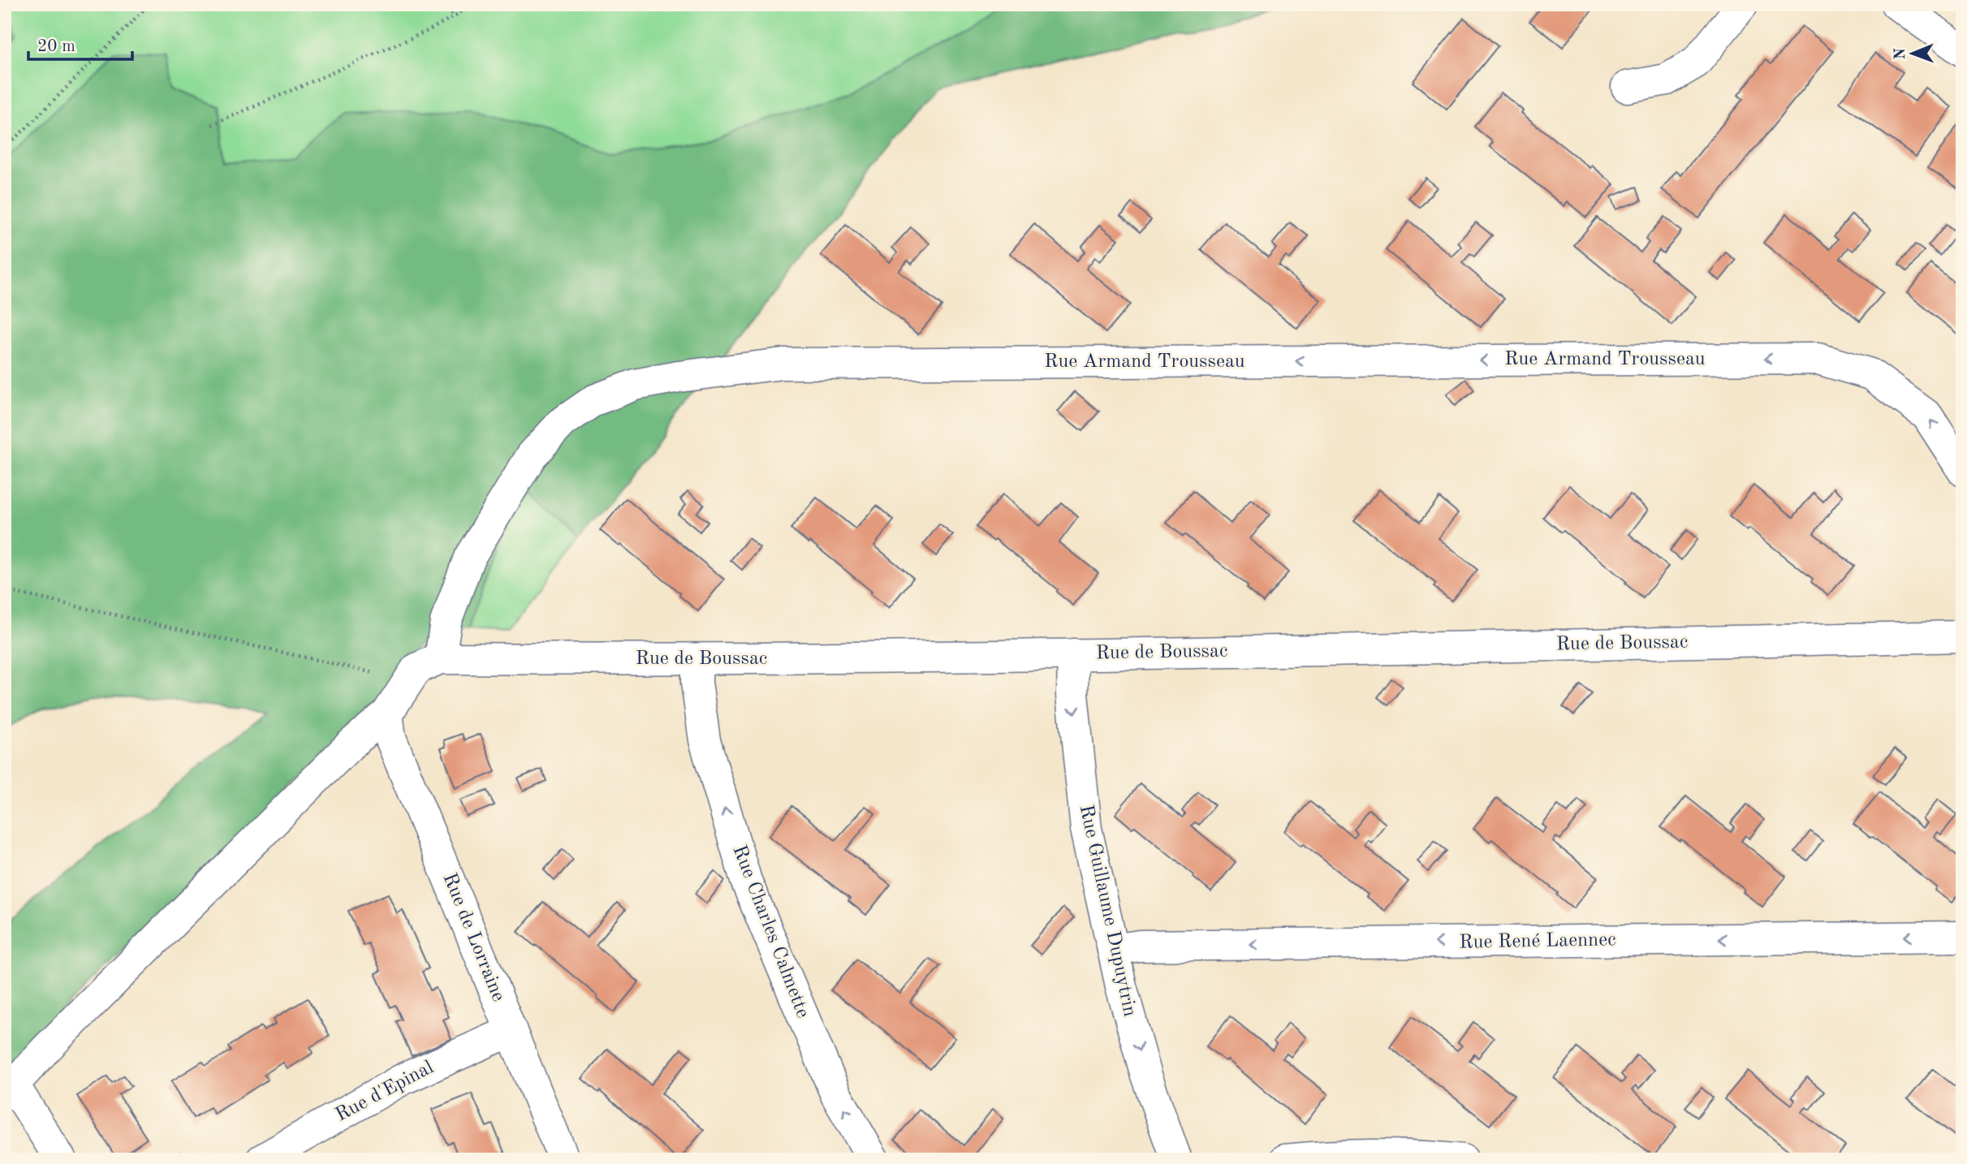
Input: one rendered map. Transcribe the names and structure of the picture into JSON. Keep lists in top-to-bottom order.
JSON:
{
  "streets": {
    "street": [
      "Rue Armand Trousseau",
      "Rue de Boussac",
      "Rue Guillaume Dupuytrin",
      "Rue Charles Calmette",
      "Rue de Lorraine",
      "Rue René Laennec",
      "Rue d'Epinal"
    ]
  },
  "crossings": [
    ["Rue Armand Trousseau", "Rue de Boussac"],
    ["Rue de Boussac", "Rue Guillaume Dupuytrin"],
    ["Rue de Boussac", "Rue Charles Calmette"],
    ["Rue de Boussac", "Rue de Lorraine"],
    ["Rue Guillaume Dupuytrin", "Rue René Laennec"],
    ["Rue de Lorraine", "Rue d'Epinal"]
  ],
  "one_way": [
    "Rue Armand Trousseau",
    "Rue Guillaume Dupuytrin",
    "Rue Charles Calmette",
    "Rue René Laennec"
  ],
  "scale_bar": "20 m",
  "north": "left"
}
